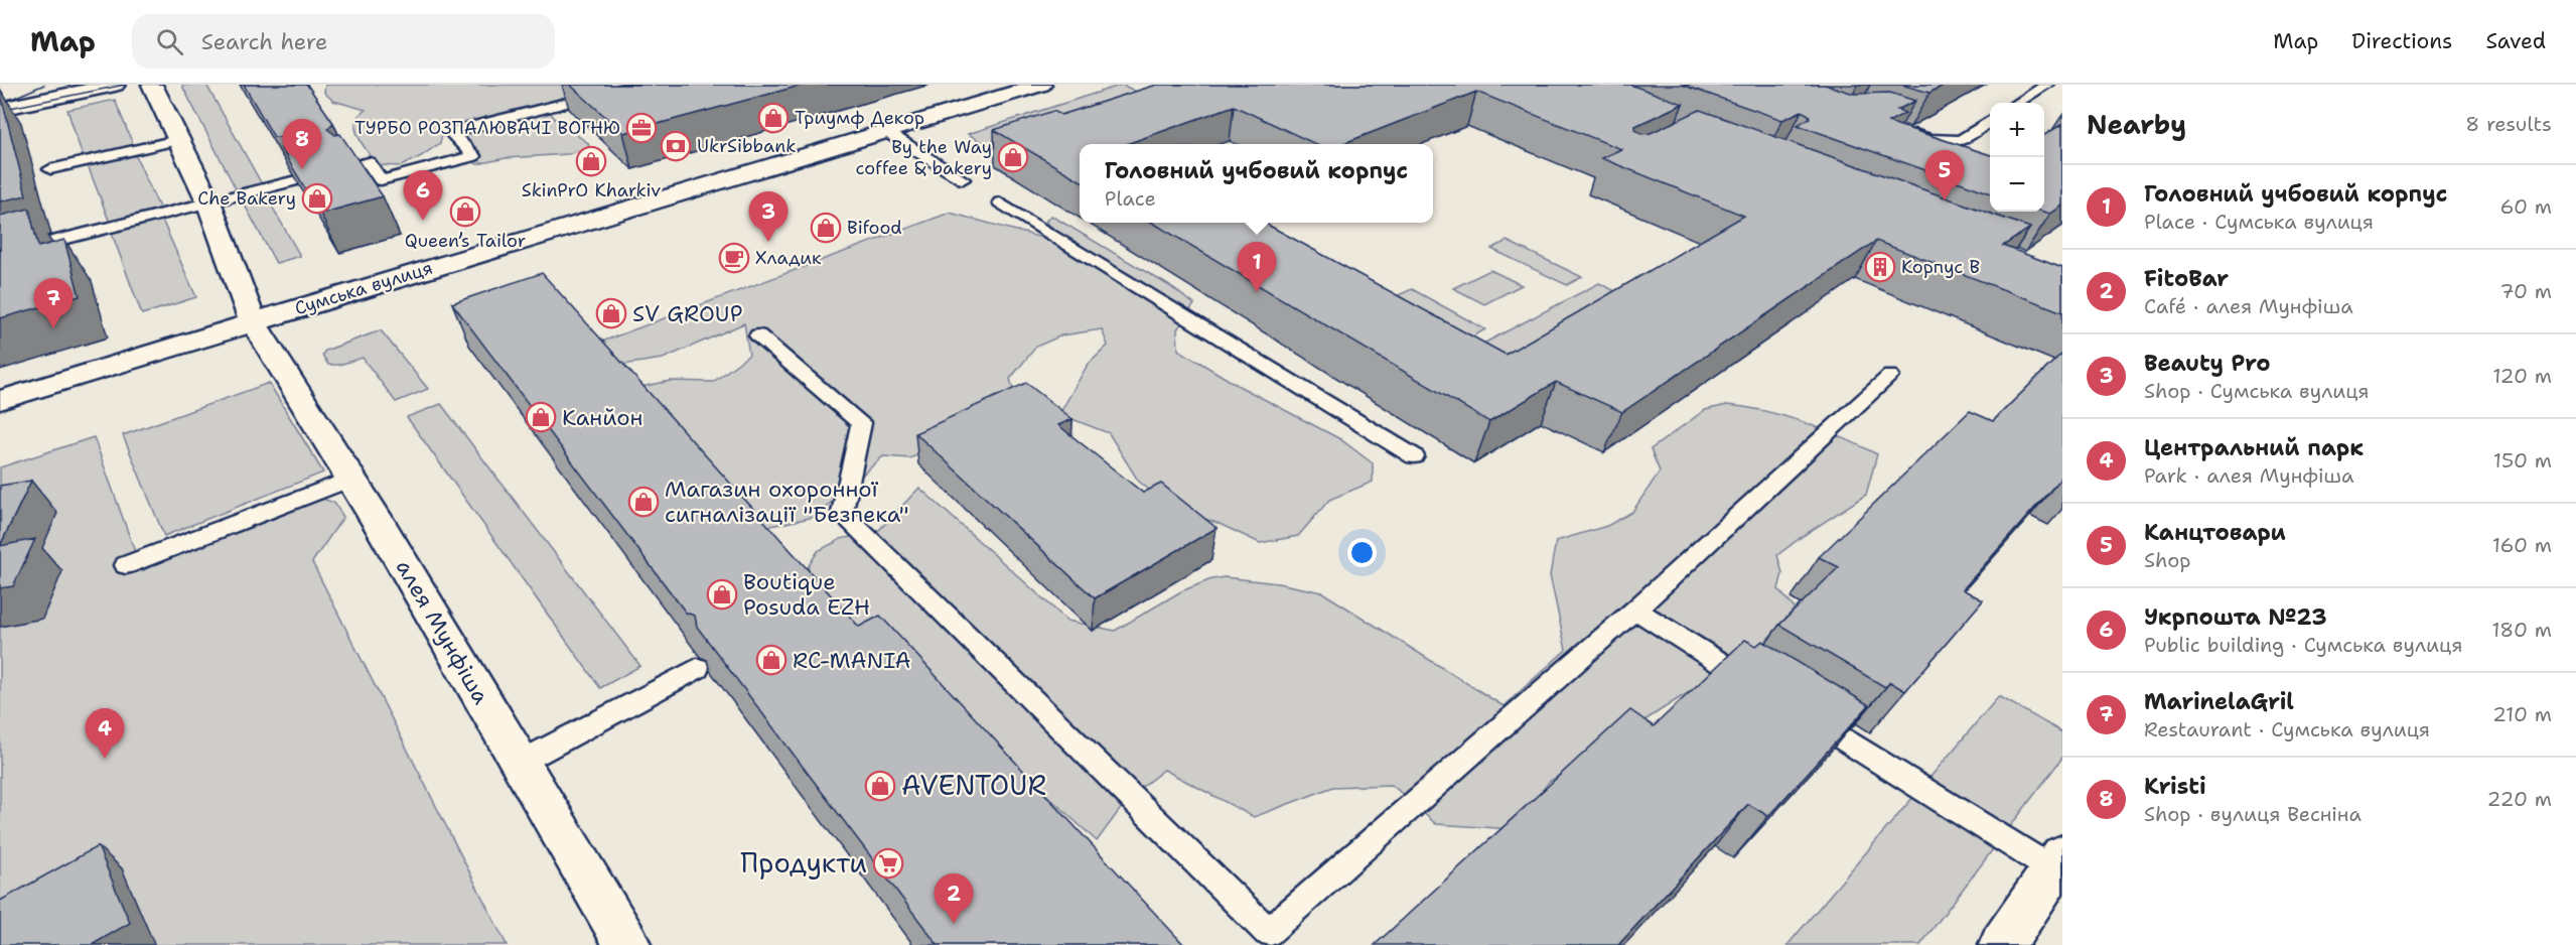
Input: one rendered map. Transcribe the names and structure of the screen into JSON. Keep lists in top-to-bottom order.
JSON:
{
  "streets": {
    "main road": ["Сумська вулиця", "алея Мунфіша"]
  },
  "crossings": [
    ["Сумська вулиця", "алея Мунфіша"]
  ],
  "places": {
    "shop": [
      "Триумф Декор",
      "By the Way coffee & bakery",
      "SkinPrO Kharkiv",
      "Che Bakery",
      "Queen’s Tailor",
      "Bifood",
      "SV GROUP",
      "Канйон",
      "Магазин охоронної сигналізації \"Безпека\"",
      "Boutique Posuda EZH",
      "RC-MANIA",
      "AVENTOUR"
    ],
    "office": ["ТУРБО РОЗПАЛЮВАЧІ ВОГНЮ"],
    "bank": ["UkrSibbank"],
    "cafe": ["Хладик"],
    "building": ["Корпус В"],
    "supermarket": ["Продукти"]
  },
  "page": {
    "header": "Map",
    "search": "Search here",
    "nav": ["Map", "Directions", "Saved"],
    "heading": ["Nearby", "8 results"],
    "map_buttons": ["+", "−"],
    "pins": [
      "8",
      "5",
      "6",
      "3",
      "1",
      "7",
      "4",
      "2"
    ],
    "popup": ["Головний учбовий корпус", "Place"],
    "list": [
      {
        "mark": "1",
        "name": "Головний учбовий корпус",
        "note": "Place · Сумська вулиця",
        "value": "60 m"
      },
      {
        "mark": "2",
        "name": "FitoBar",
        "note": "Café · алея Мунфіша",
        "value": "70 m"
      },
      {
        "mark": "3",
        "name": "Beauty Pro",
        "note": "Shop · Сумська вулиця",
        "value": "120 m"
      },
      {
        "mark": "4",
        "name": "Центральний парк",
        "note": "Park · алея Мунфіша",
        "value": "150 m"
      },
      {
        "mark": "5",
        "name": "Канцтовари",
        "note": "Shop",
        "value": "160 m"
      },
      {
        "mark": "6",
        "name": "Укрпошта №23",
        "note": "Public building · Сумська вулиця",
        "value": "180 m"
      },
      {
        "mark": "7",
        "name": "MarinelaGril",
        "note": "Restaurant · Сумська вулиця",
        "value": "210 m"
      },
      {
        "mark": "8",
        "name": "Kristi",
        "note": "Shop · вулиця Весніна",
        "value": "220 m"
      }
    ]
  }
}
